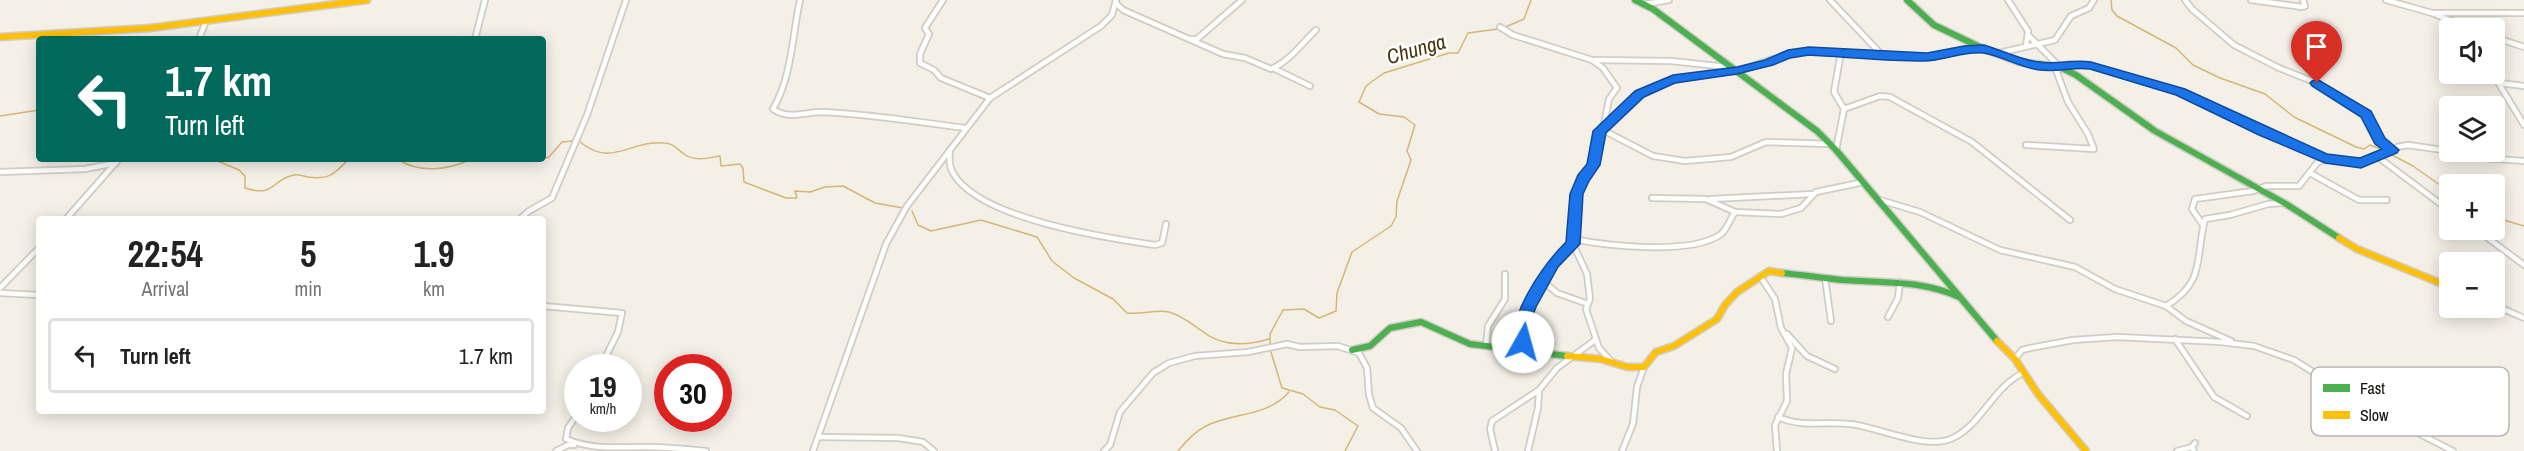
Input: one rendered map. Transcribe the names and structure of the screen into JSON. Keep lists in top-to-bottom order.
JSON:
{
  "water": ["Chunga"],
  "legend": ["Fast", "Slow"],
  "page": {
    "map_buttons": ["+", "−"],
    "turn": ["1.7 km", "Turn left"],
    "eta": [
      "22:54",
      "Arrival",
      "5",
      "min",
      "1.9",
      "km"
    ],
    "list": [
      {
        "name": "Turn left",
        "value": "1.7 km"
      }
    ],
    "speed": "19 km/h",
    "limit": "30"
  }
}
